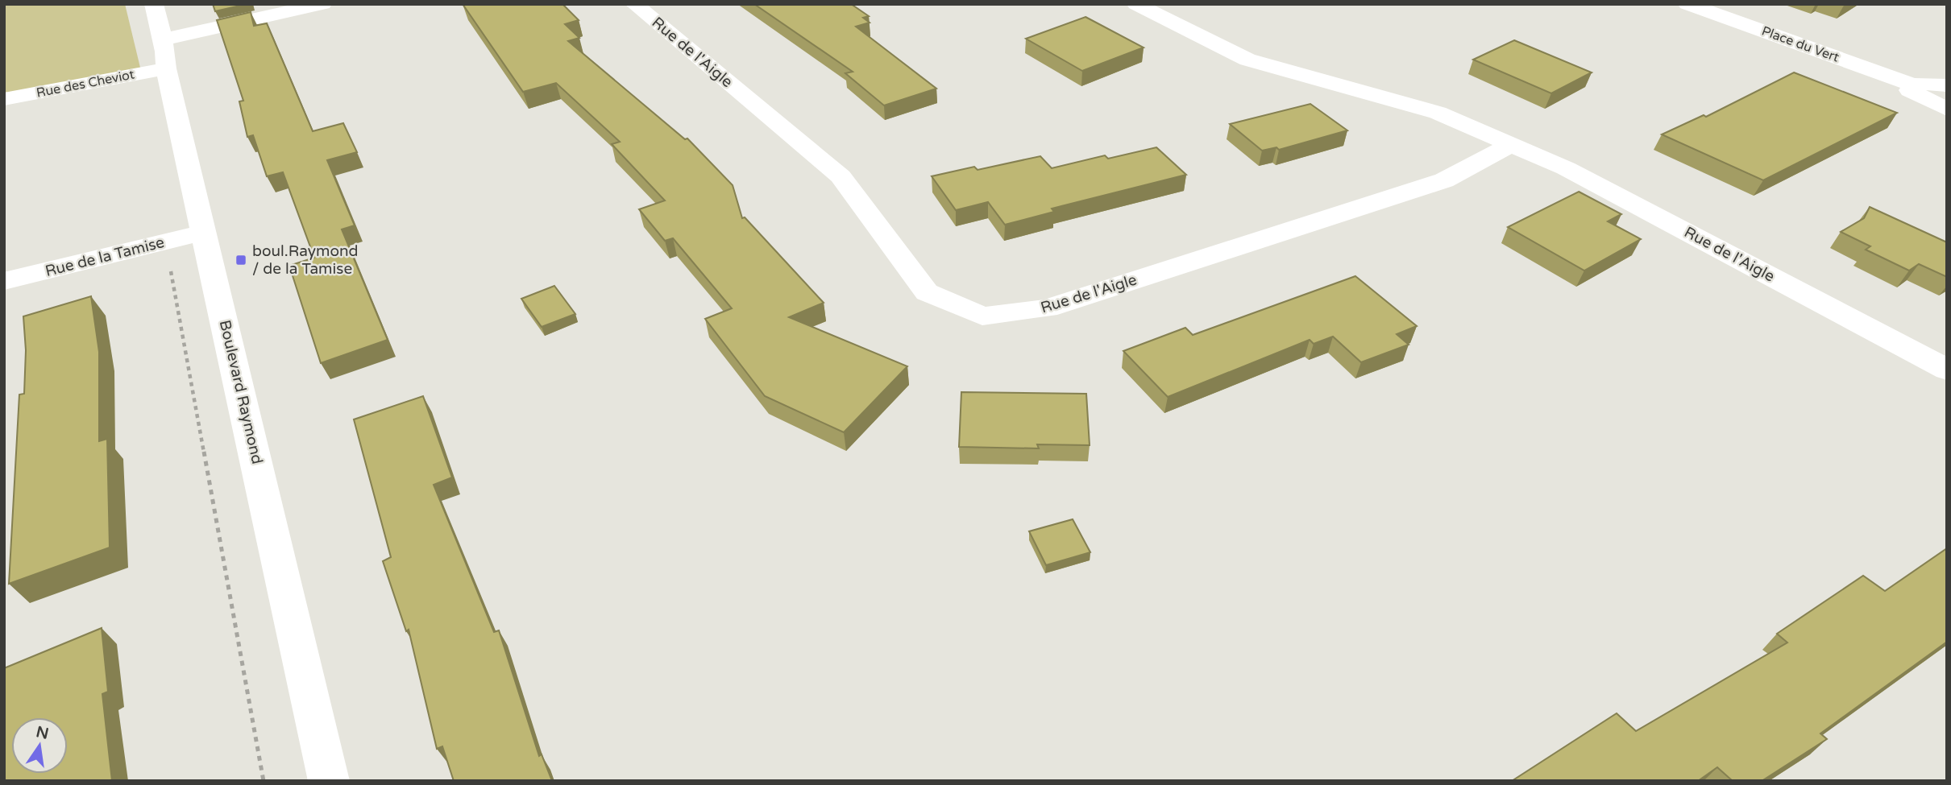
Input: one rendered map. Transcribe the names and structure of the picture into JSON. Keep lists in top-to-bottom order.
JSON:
{
  "streets": {
    "street": [
      "Place du Vert",
      "Rue de l'Aigle",
      "Rue des Cheviot",
      "Rue de la Tamise",
      "Boulevard Raymond"
    ]
  },
  "crossings": [
    ["Rue des Cheviot", "Boulevard Raymond"],
    ["Rue de la Tamise", "Boulevard Raymond"]
  ],
  "places": {
    "transit": ["boul.Raymond / de la Tamise"]
  },
  "north": "top"
}
